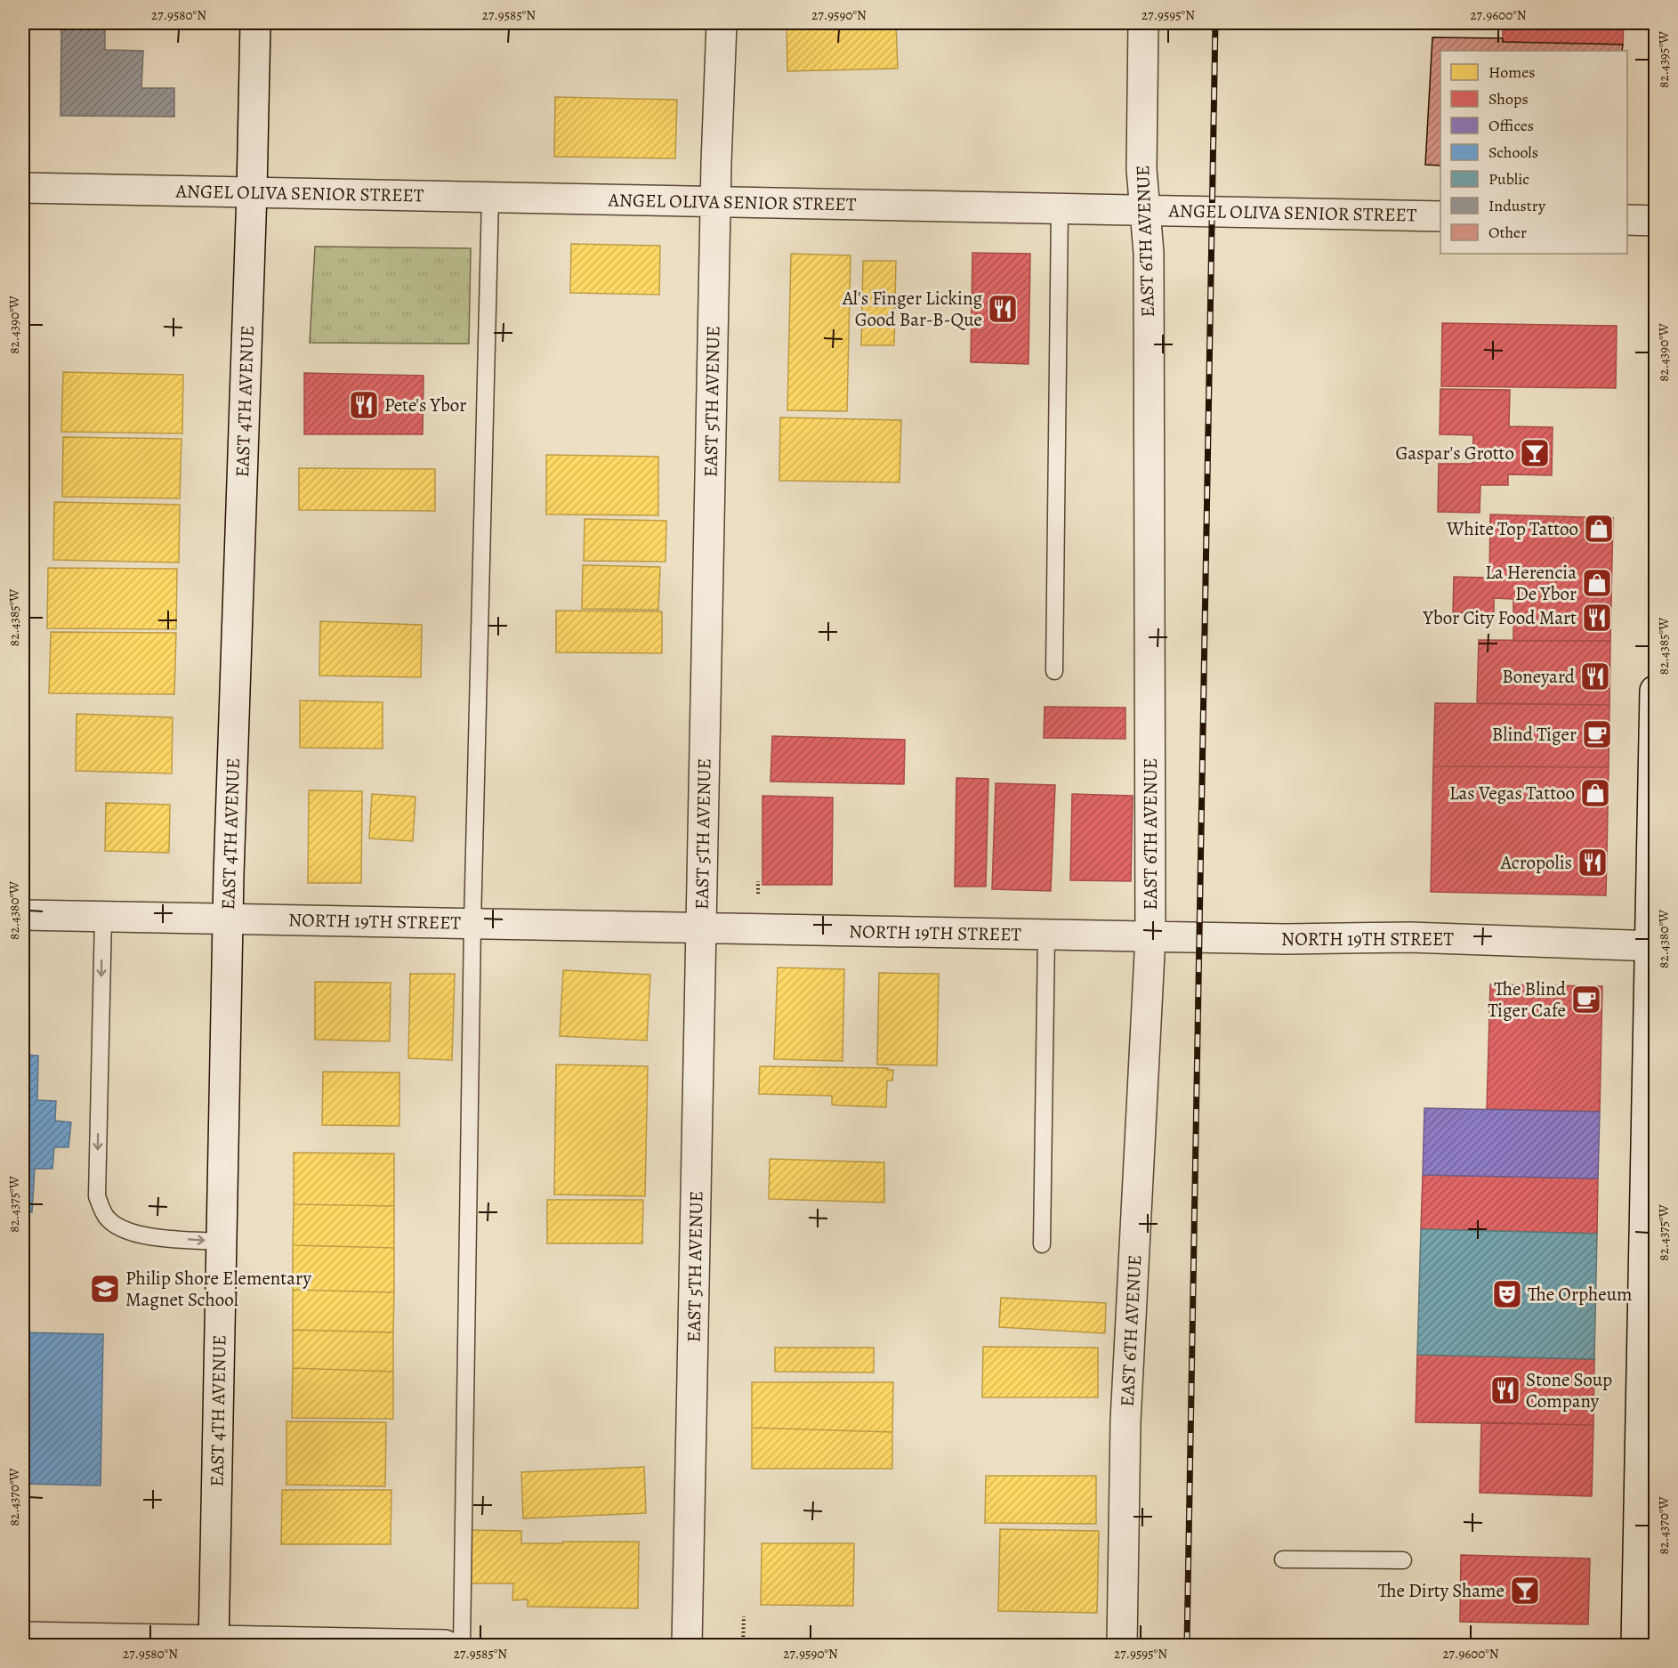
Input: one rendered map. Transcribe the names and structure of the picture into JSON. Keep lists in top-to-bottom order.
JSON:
{
  "streets": {
    "street": [
      "ANGEL OLIVA SENIOR STREET",
      "EAST 6TH AVENUE",
      "EAST 4TH AVENUE",
      "EAST 5TH AVENUE",
      "NORTH 19TH STREET"
    ]
  },
  "crossings": [
    ["ANGEL OLIVA SENIOR STREET", "EAST 6TH AVENUE"],
    ["ANGEL OLIVA SENIOR STREET", "EAST 4TH AVENUE"],
    ["ANGEL OLIVA SENIOR STREET", "EAST 5TH AVENUE"],
    ["EAST 6TH AVENUE", "NORTH 19TH STREET"],
    ["EAST 4TH AVENUE", "NORTH 19TH STREET"],
    ["EAST 5TH AVENUE", "NORTH 19TH STREET"]
  ],
  "places": {
    "restaurant": [
      "Al's Finger Licking Good Bar-B-Que",
      "Pete's Ybor",
      "Ybor City Food Mart",
      "Boneyard",
      "Acropolis",
      "Stone Soup Company"
    ],
    "bar": ["Gaspar's Grotto", "The Dirty Shame"],
    "shop": ["White Top Tattoo", "La Herencia De Ybor", "Las Vegas Tattoo"],
    "cafe": ["Blind Tiger", "The Blind Tiger Cafe"],
    "school or university": ["Philip Shore Elementary Magnet School"],
    "theatre": ["The Orpheum"]
  },
  "legend": [
    "Homes",
    "Shops",
    "Offices",
    "Schools",
    "Public",
    "Industry",
    "Other"
  ],
  "coordinates": [
    "27.9580°N",
    "27.9585°N",
    "27.9590°N",
    "27.9595°N",
    "27.9600°N",
    "82.4395°W",
    "82.4390°W",
    "82.4385°W",
    "82.4380°W",
    "82.4375°W",
    "82.4370°W"
  ]
}
